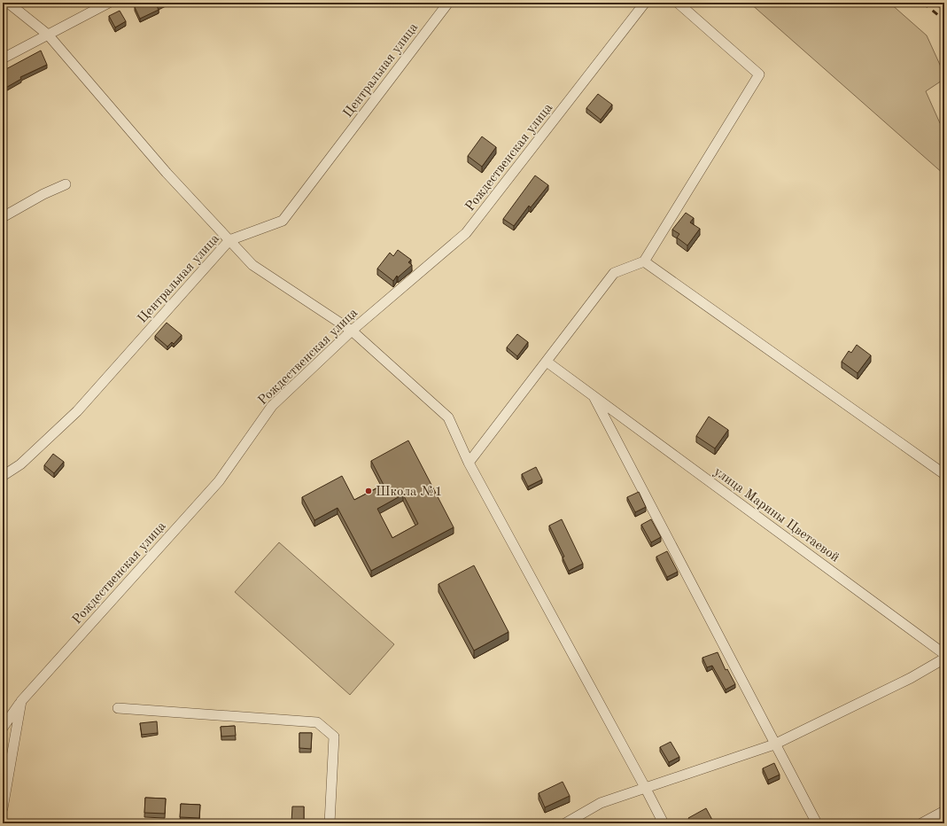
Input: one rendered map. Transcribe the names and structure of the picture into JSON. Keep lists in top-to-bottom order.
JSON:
{
  "streets": {
    "street": ["Центральная улица", "Рождественская улица", "улица Марины Цветаевой"]
  },
  "places": ["Школа №1"]
}
